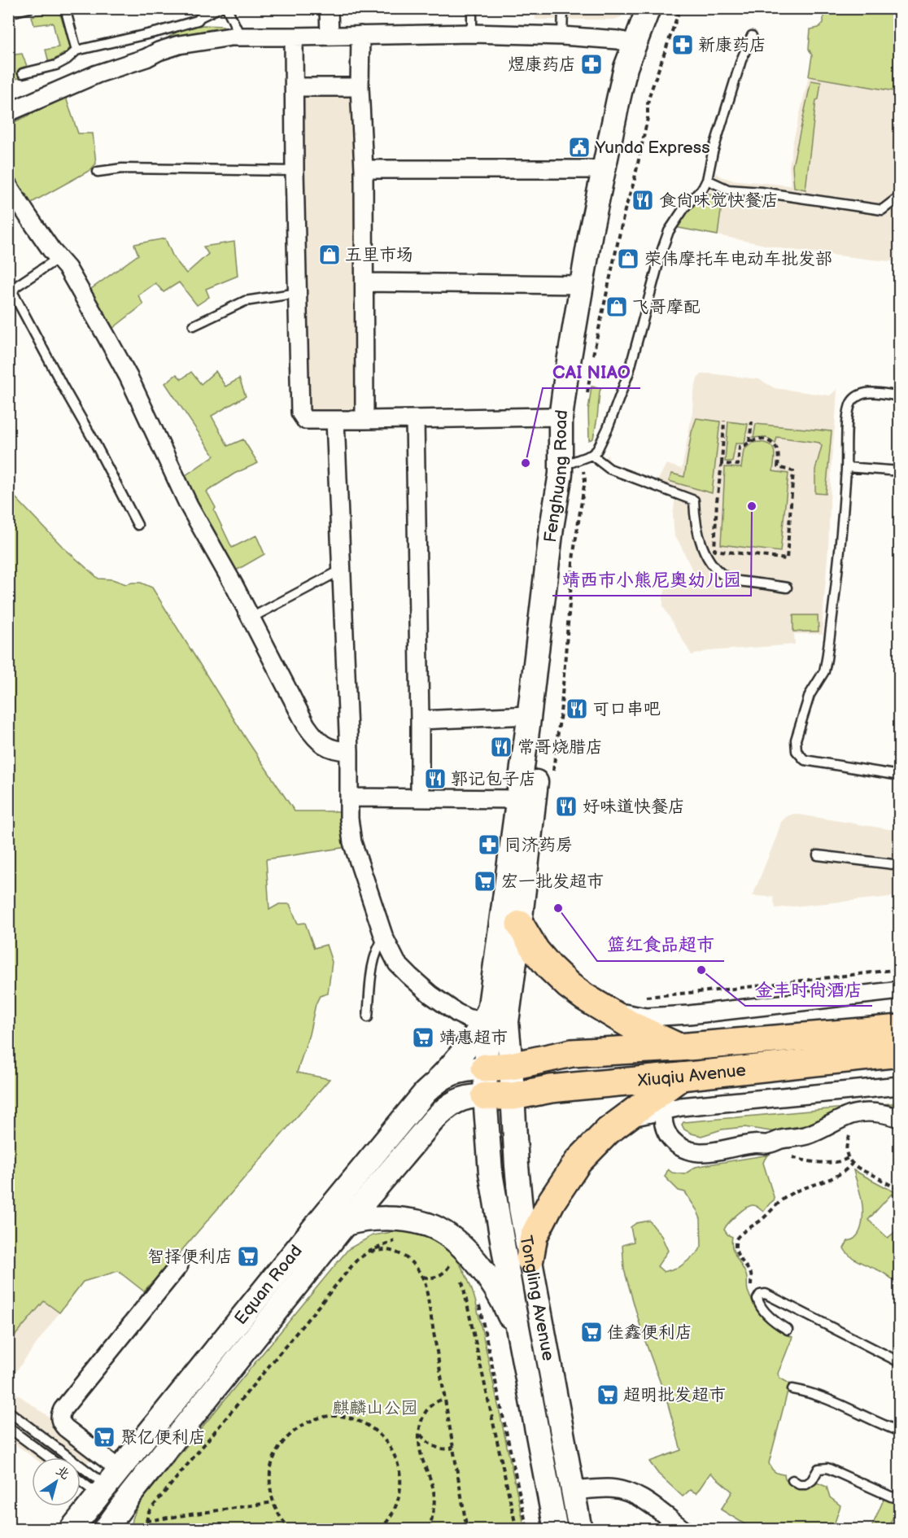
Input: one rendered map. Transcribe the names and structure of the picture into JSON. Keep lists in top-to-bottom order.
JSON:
{
  "streets": {
    "main road": [
      "Fenghuang Road",
      "Xiuqiu Avenue",
      "Equan Road",
      "Tongling Avenue"
    ]
  },
  "crossings": [
    ["Fenghuang Road", "Xiuqiu Avenue"],
    ["Fenghuang Road", "Equan Road"],
    ["Fenghuang Road", "Tongling Avenue"],
    ["Xiuqiu Avenue", "Equan Road"],
    ["Xiuqiu Avenue", "Tongling Avenue"],
    ["Equan Road", "Tongling Avenue"]
  ],
  "parks": ["麒麟山公园"],
  "places": {
    "pharmacy": ["新康药店", "煜康药店", "同济药房"],
    "public building": ["Yunda Express"],
    "restaurant": [
      "食尚味觉快餐店",
      "可口串吧",
      "常哥烧腊店",
      "郭记包子店",
      "好味道快餐店"
    ],
    "shop": ["五里市场", "荣伟摩托车电动车批发部", "飞哥摩配"],
    "other": [
      "CAI NIAO",
      "靖西市小熊尼奥幼儿园",
      "篮红食品超市",
      "金丰时尚酒店"
    ],
    "supermarket": [
      "宏一批发超市",
      "靖惠超市",
      "智择便利店",
      "佳鑫便利店",
      "超明批发超市",
      "聚亿便利店"
    ]
  },
  "north": "top right"
}
